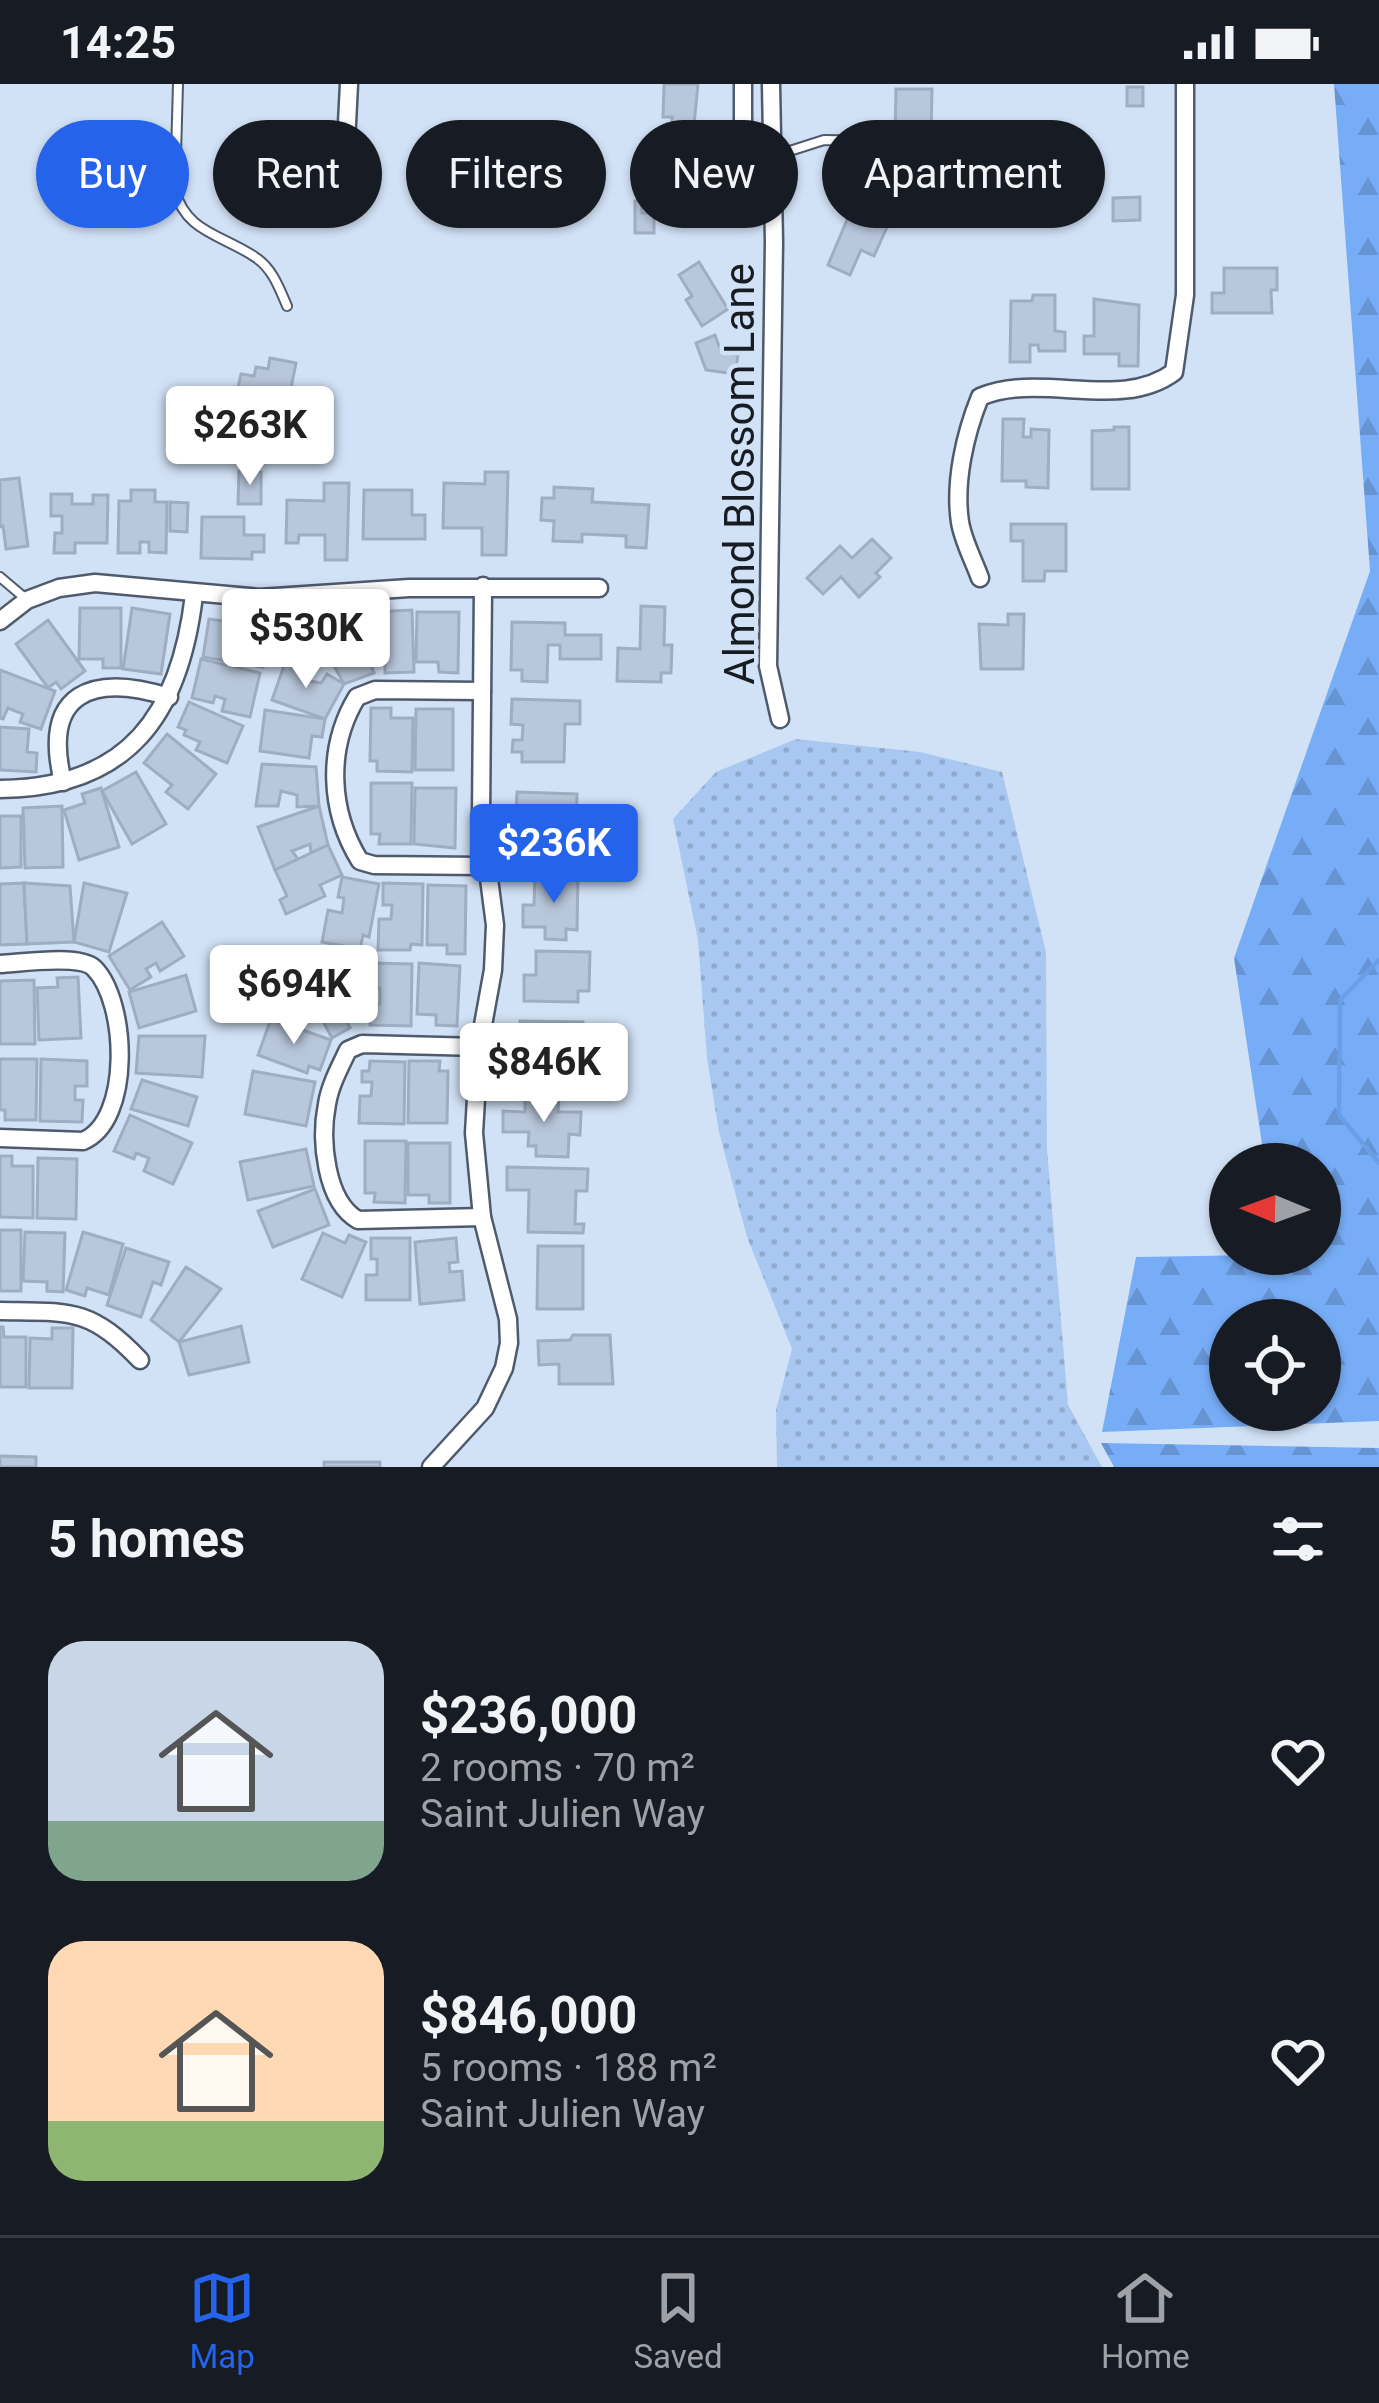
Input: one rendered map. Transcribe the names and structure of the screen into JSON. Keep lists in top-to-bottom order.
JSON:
{
  "streets": {
    "street": ["Almond Blossom Lane"]
  },
  "north": "left",
  "page": {
    "status": "14:25",
    "chip": [
      "Buy",
      "Rent",
      "Filters",
      "New",
      "Apartment"
    ],
    "price": [
      "$263K",
      "$530K",
      "$236K",
      "$694K",
      "$846K"
    ],
    "heading": "5 homes",
    "list": [
      {
        "name": "$236,000",
        "note": "2 rooms · 70 m² · Saint Julien Way"
      },
      {
        "name": "$846,000",
        "note": "5 rooms · 188 m² · Saint Julien Way"
      }
    ],
    "tabs": ["Map", "Saved", "Home"]
  }
}
